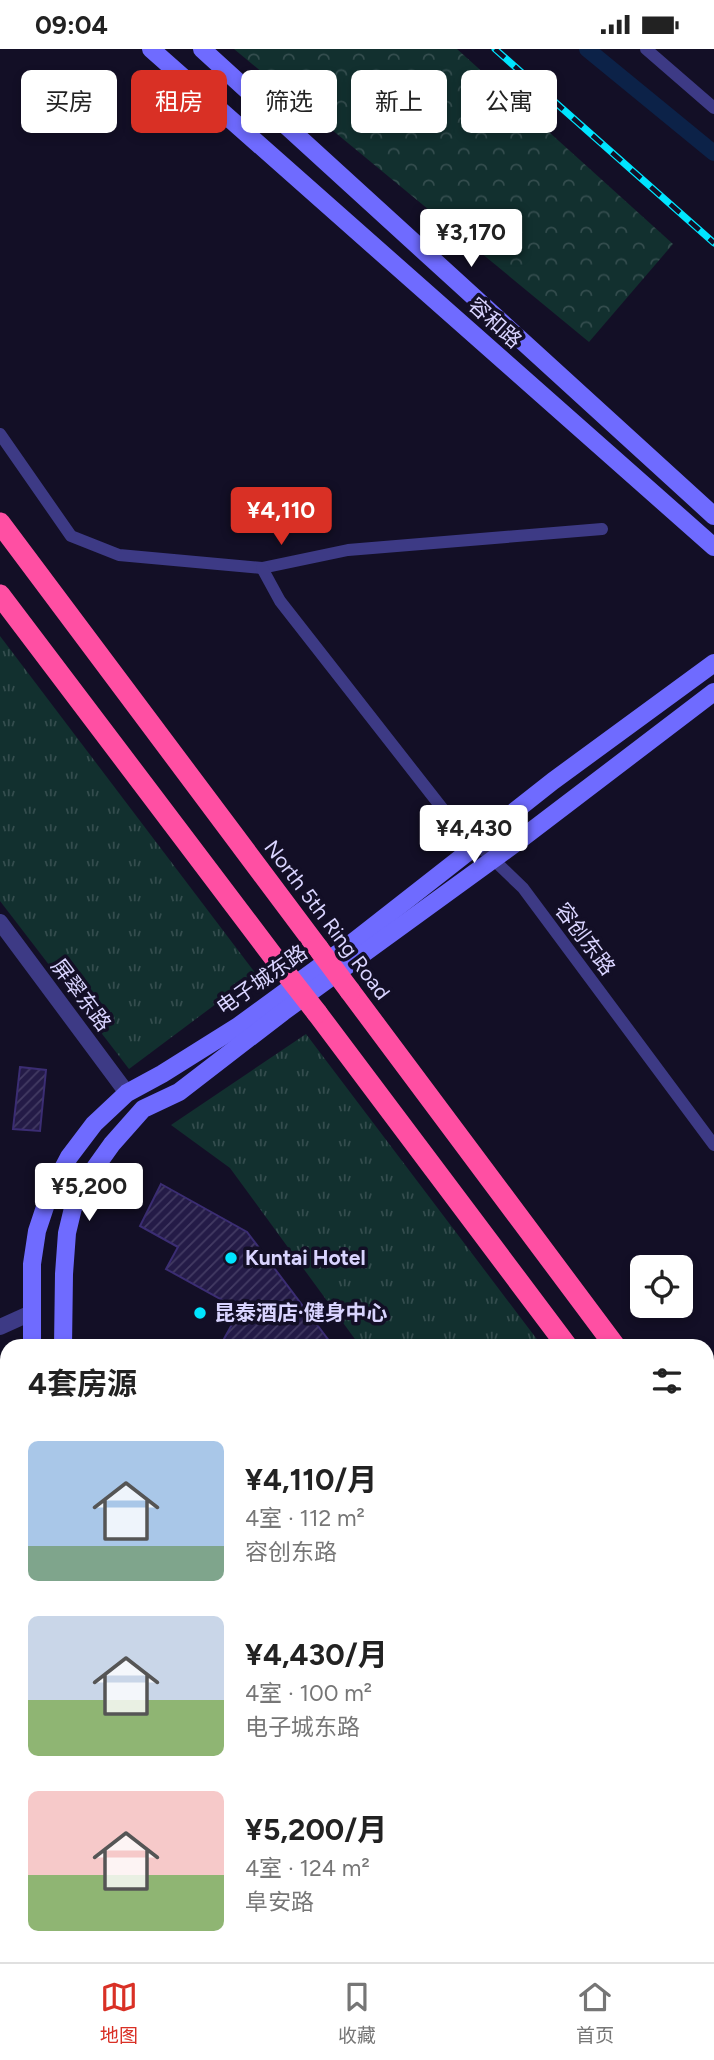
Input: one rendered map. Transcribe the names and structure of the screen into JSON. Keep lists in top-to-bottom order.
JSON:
{
  "streets": {
    "highway": ["North 5th Ring Road"],
    "main road": ["容和路", "电子城东路"],
    "street": ["容创东路", "屏翠东路"]
  },
  "crossings": [
    ["容创东路", "电子城东路"],
    ["电子城东路", "屏翠东路"]
  ],
  "places": ["Kuntai Hotel", "昆泰酒店·健身中心"],
  "page": {
    "status": "09:04",
    "chip": [
      "买房",
      "租房",
      "筛选",
      "新上",
      "公寓"
    ],
    "price": [
      "¥3,170",
      "¥4,110",
      "¥4,430",
      "¥5,200"
    ],
    "heading": "4套房源",
    "list": [
      {
        "name": "¥4,110/月",
        "note": "4室 · 112 m² · 容创东路"
      },
      {
        "name": "¥4,430/月",
        "note": "4室 · 100 m² · 电子城东路"
      },
      {
        "name": "¥5,200/月",
        "note": "4室 · 124 m² · 阜安路"
      }
    ],
    "tabs": ["地图", "收藏", "首页"]
  }
}
